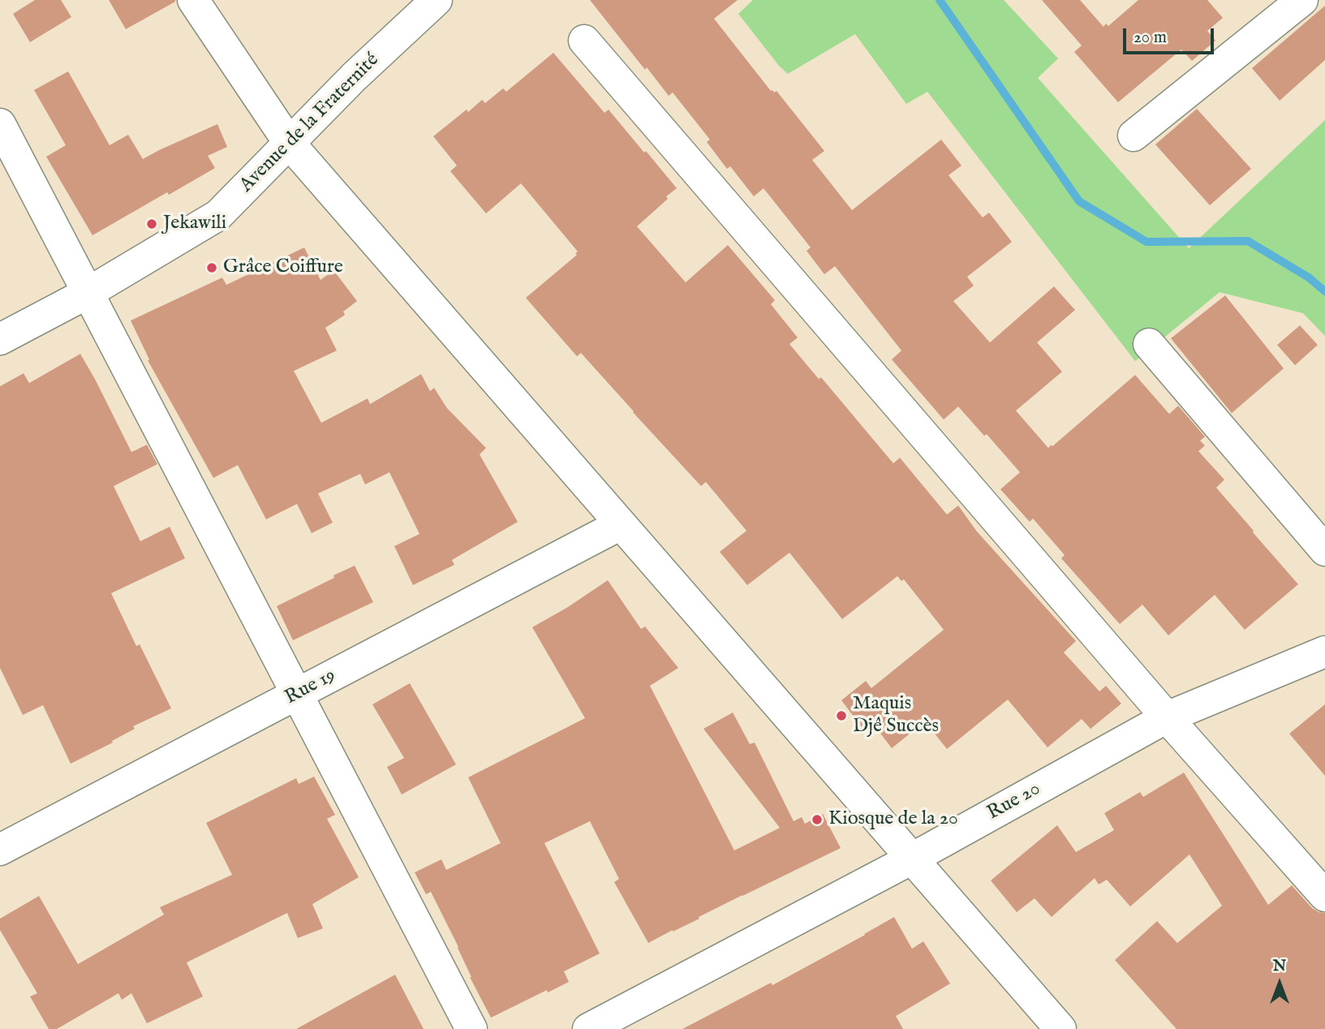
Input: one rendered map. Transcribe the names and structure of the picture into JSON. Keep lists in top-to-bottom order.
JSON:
{
  "streets": {
    "street": ["Avenue de la Fraternité", "Rue 19", "Rue 20"]
  },
  "places": [
    "Jekawili",
    "Grâce Coiffure",
    "Maquis Djê Succès",
    "Kiosque de la 20"
  ],
  "scale_bar": "20 m",
  "north": "top"
}
